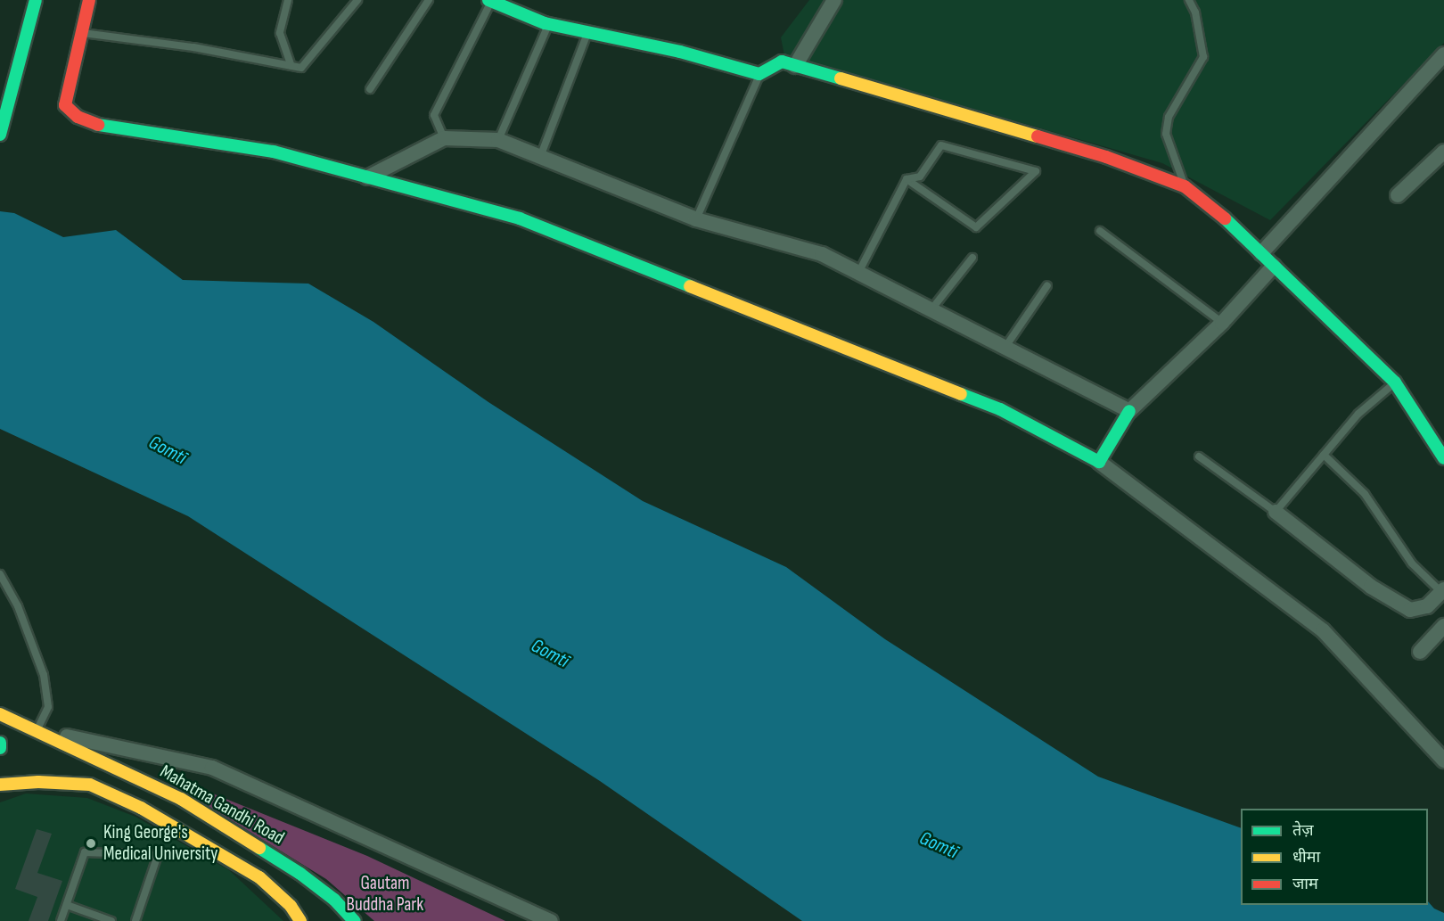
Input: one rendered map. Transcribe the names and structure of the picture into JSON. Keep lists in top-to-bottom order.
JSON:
{
  "streets": {
    "street": ["Mahatma Gandhi Road"]
  },
  "water": ["Gomtī"],
  "parks": ["Gautam Buddha Park"],
  "places": ["King George's Medical University"],
  "legend": ["तेज़", "धीमा", "जाम"]
}
